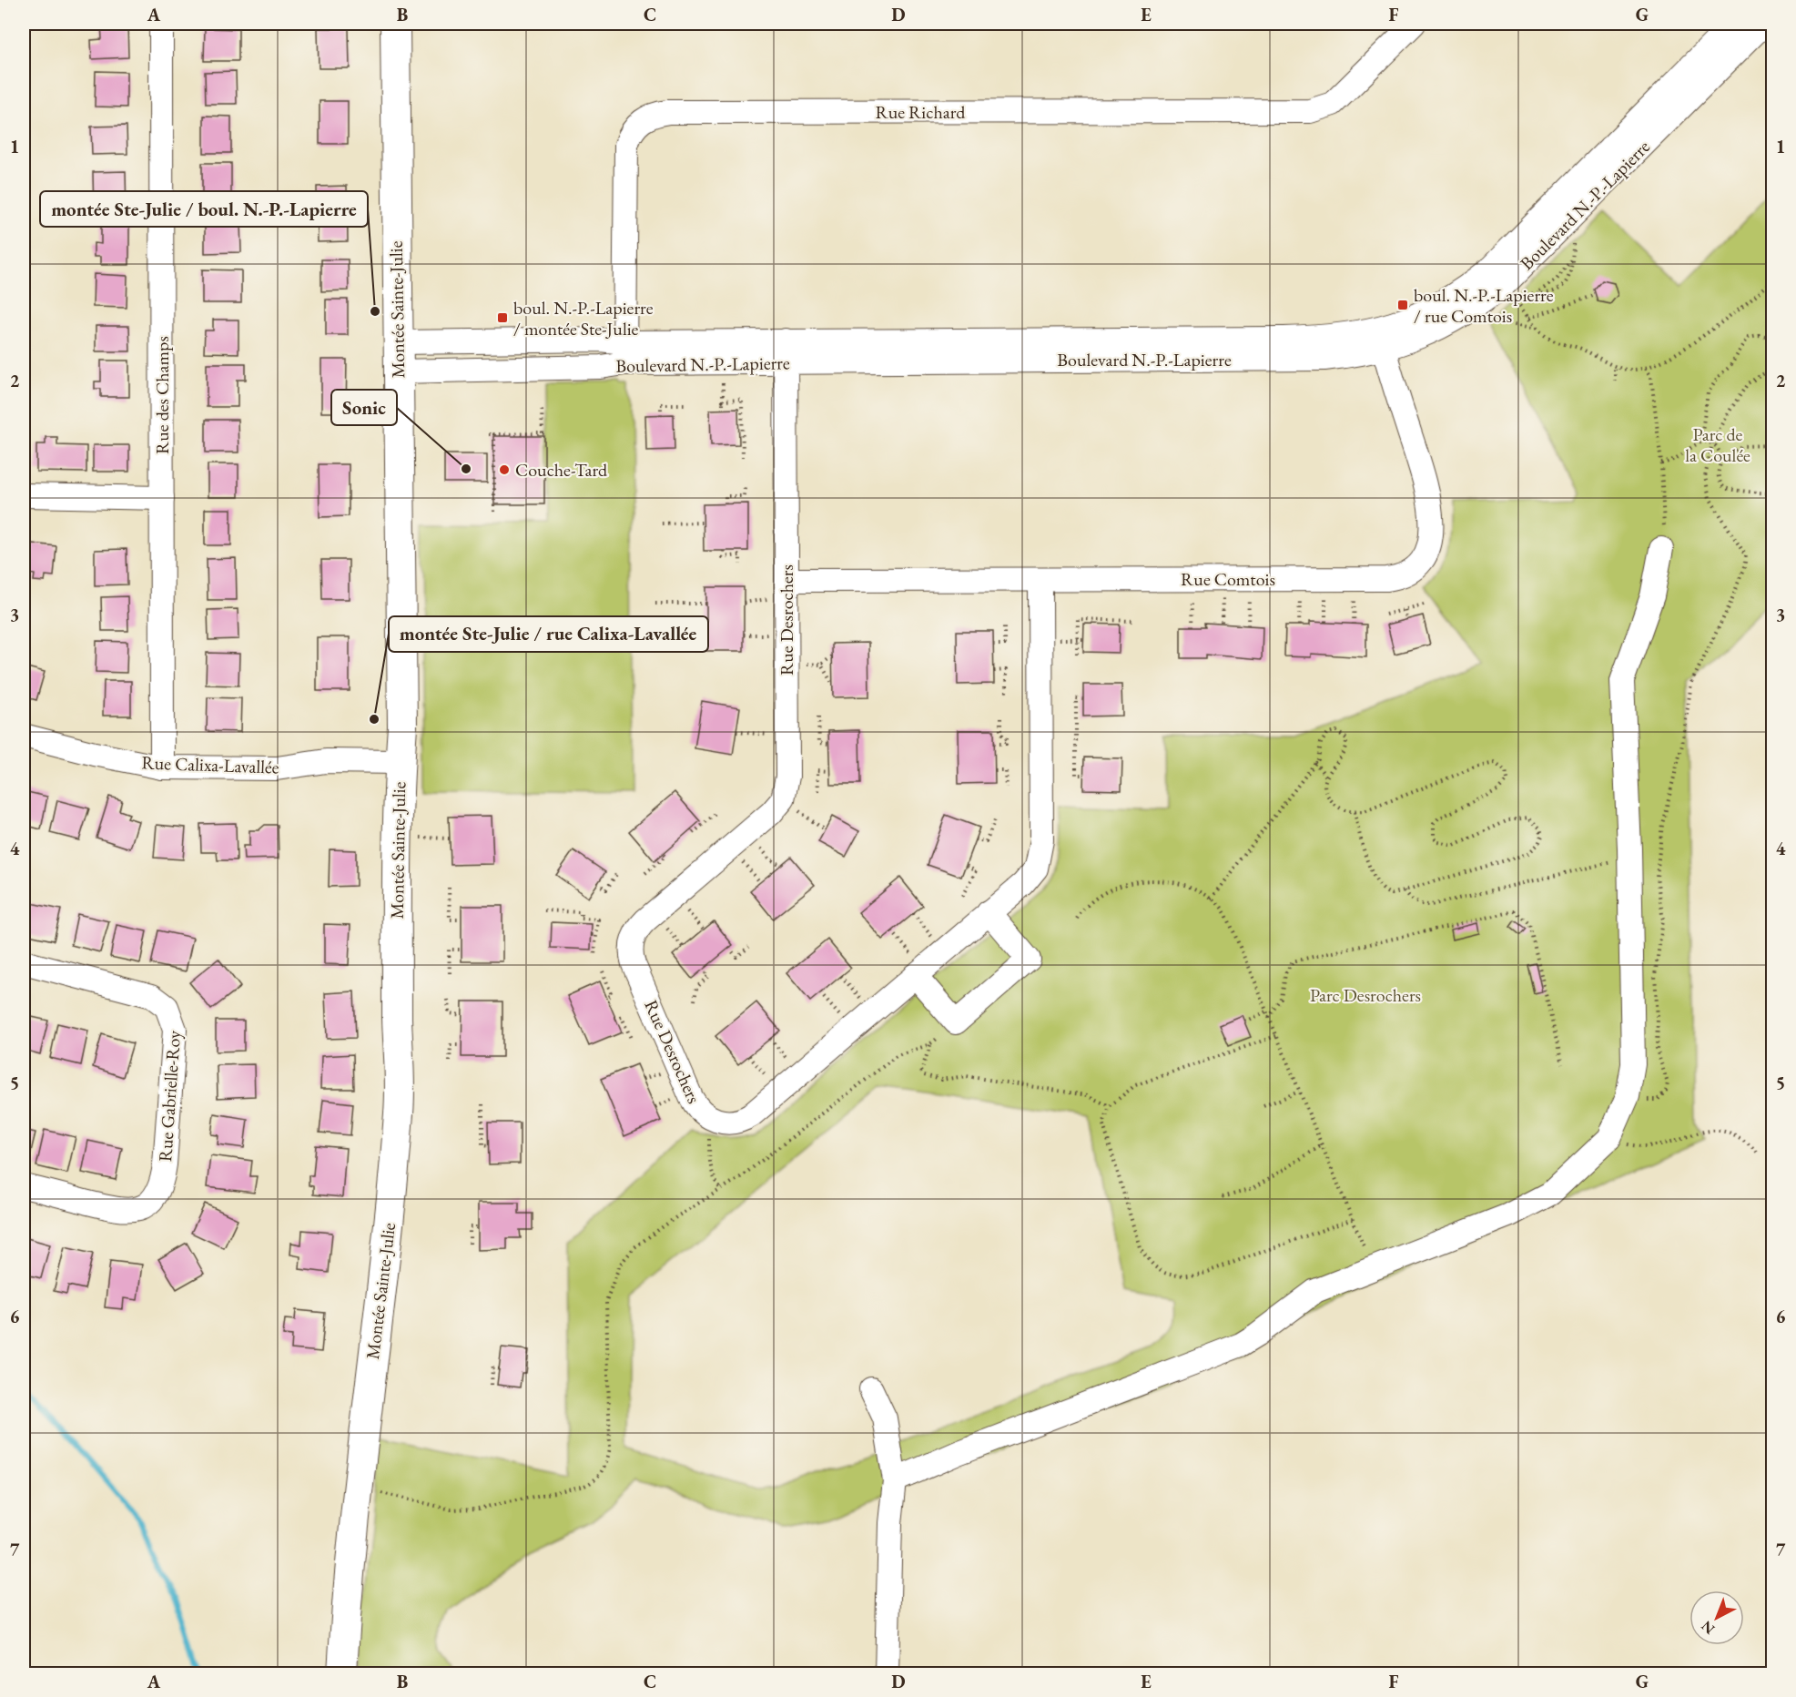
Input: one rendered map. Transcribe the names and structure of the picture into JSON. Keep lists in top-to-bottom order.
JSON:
{
  "streets": {
    "main road": ["Montée Sainte-Julie"],
    "street": [
      "Rue Richard",
      "Boulevard N.-P.-Lapierre",
      "Rue des Champs",
      "Rue Comtois",
      "Rue Desrochers",
      "Rue Calixa-Lavallée",
      "Rue Gabrielle-Roy"
    ]
  },
  "crossings": [
    ["Rue Richard", "Boulevard N.-P.-Lapierre"],
    ["Boulevard N.-P.-Lapierre", "Montée Sainte-Julie"],
    ["Boulevard N.-P.-Lapierre", "Rue Comtois"],
    ["Boulevard N.-P.-Lapierre", "Rue Desrochers"],
    ["Montée Sainte-Julie", "Rue Calixa-Lavallée"],
    ["Rue des Champs", "Rue Calixa-Lavallée"],
    ["Rue Comtois", "Rue Desrochers"]
  ],
  "parks": ["Parc de la Coulée", "Parc Desrochers"],
  "places": {
    "transit": ["boul. N.-P.-Lapierre / rue Comtois", "boul. N.-P.-Lapierre / montée Ste-Julie"],
    "other": [
      "montée Ste-Julie / boul. N.-P.-Lapierre",
      "Sonic",
      "Couche-Tard",
      "montée Ste-Julie / rue Calixa-Lavallée"
    ]
  },
  "north": "bottom left",
  "grid": {
    "columns": [
      "A",
      "B",
      "C",
      "D",
      "E",
      "F",
      "G"
    ],
    "rows": [
      "1",
      "2",
      "3",
      "4",
      "5",
      "6",
      "7"
    ]
  }
}
